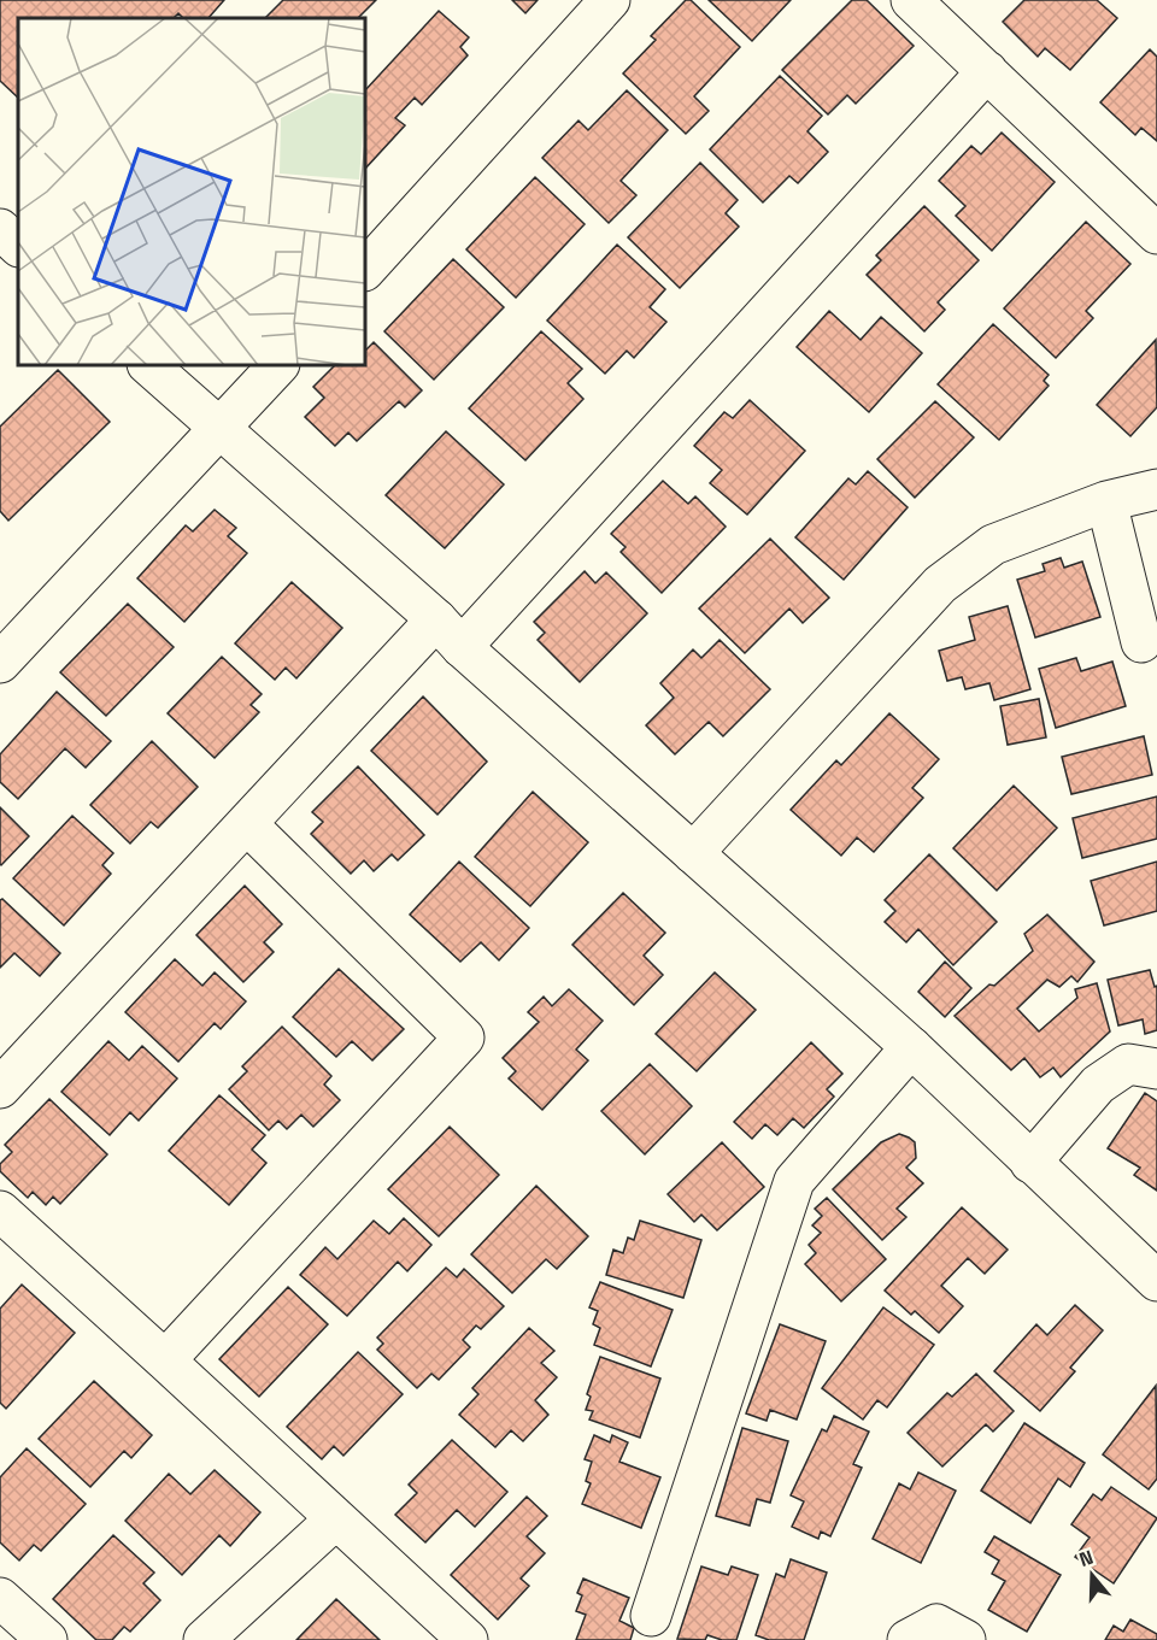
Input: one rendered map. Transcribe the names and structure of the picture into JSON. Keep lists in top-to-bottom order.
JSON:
{
  "north": "top"
}
